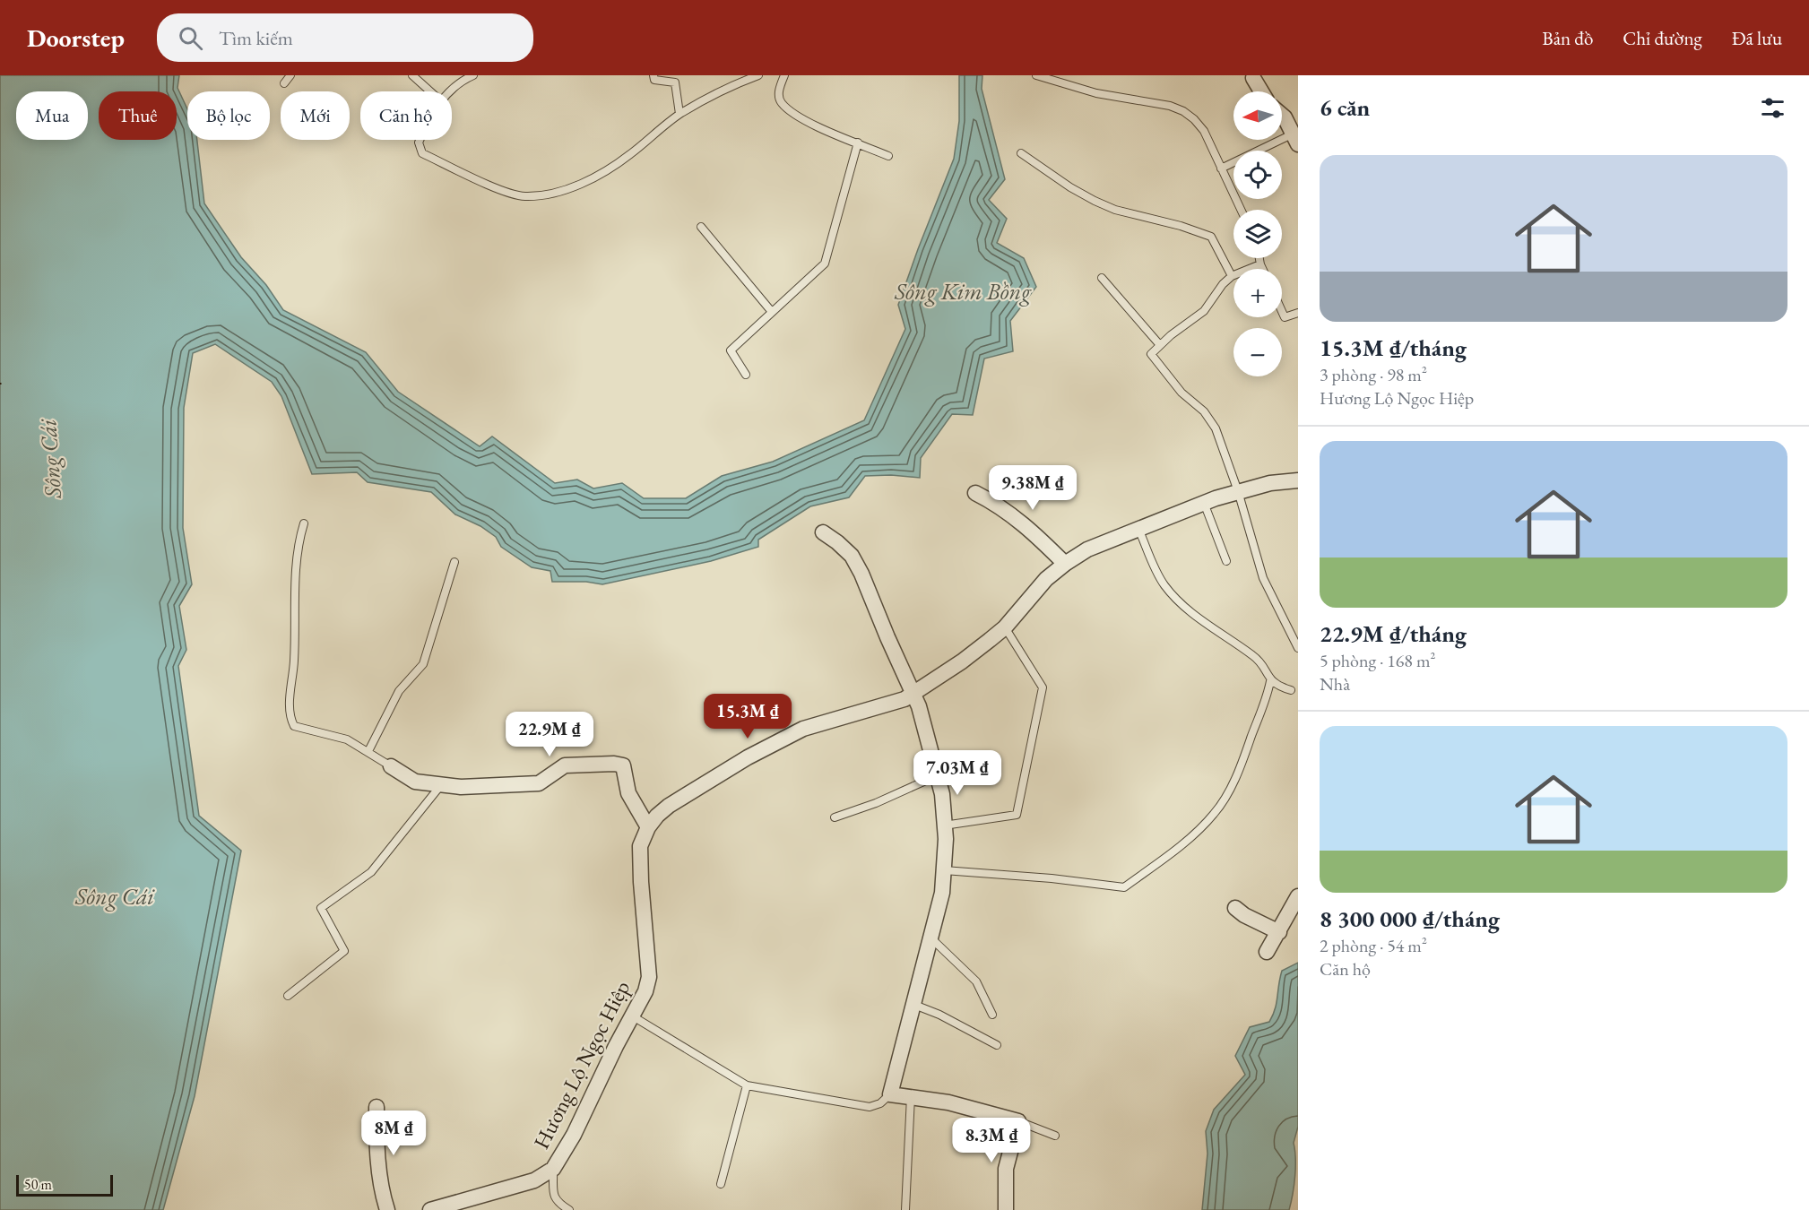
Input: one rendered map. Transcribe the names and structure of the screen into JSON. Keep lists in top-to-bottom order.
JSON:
{
  "streets": {
    "street": ["Hương Lộ Ngọc Hiệp"]
  },
  "water": ["Sông Kim Bồng", "Sông Cái"],
  "scale_bar": "50 m",
  "north": "left",
  "page": {
    "header": "Doorstep",
    "search": "Tìm kiếm",
    "nav": ["Bản đồ", "Chỉ đường", "Đã lưu"],
    "heading": "6 căn",
    "map_buttons": ["+", "−"],
    "chip": [
      "Mua",
      "Thuê",
      "Bộ lọc",
      "Mới",
      "Căn hộ"
    ],
    "list": [
      {
        "name": "15.3M ₫/tháng",
        "note": "3 phòng · 98 m² · Hương Lộ Ngọc Hiệp"
      },
      {
        "name": "22.9M ₫/tháng",
        "note": "5 phòng · 168 m² · Nhà"
      },
      {
        "name": "8 300 000 ₫/tháng",
        "note": "2 phòng · 54 m² · Căn hộ"
      }
    ],
    "price": [
      "9.38M ₫",
      "15.3M ₫",
      "22.9M ₫",
      "7.03M ₫",
      "8M ₫",
      "8.3M ₫"
    ],
    "scale": "50 m"
  }
}
